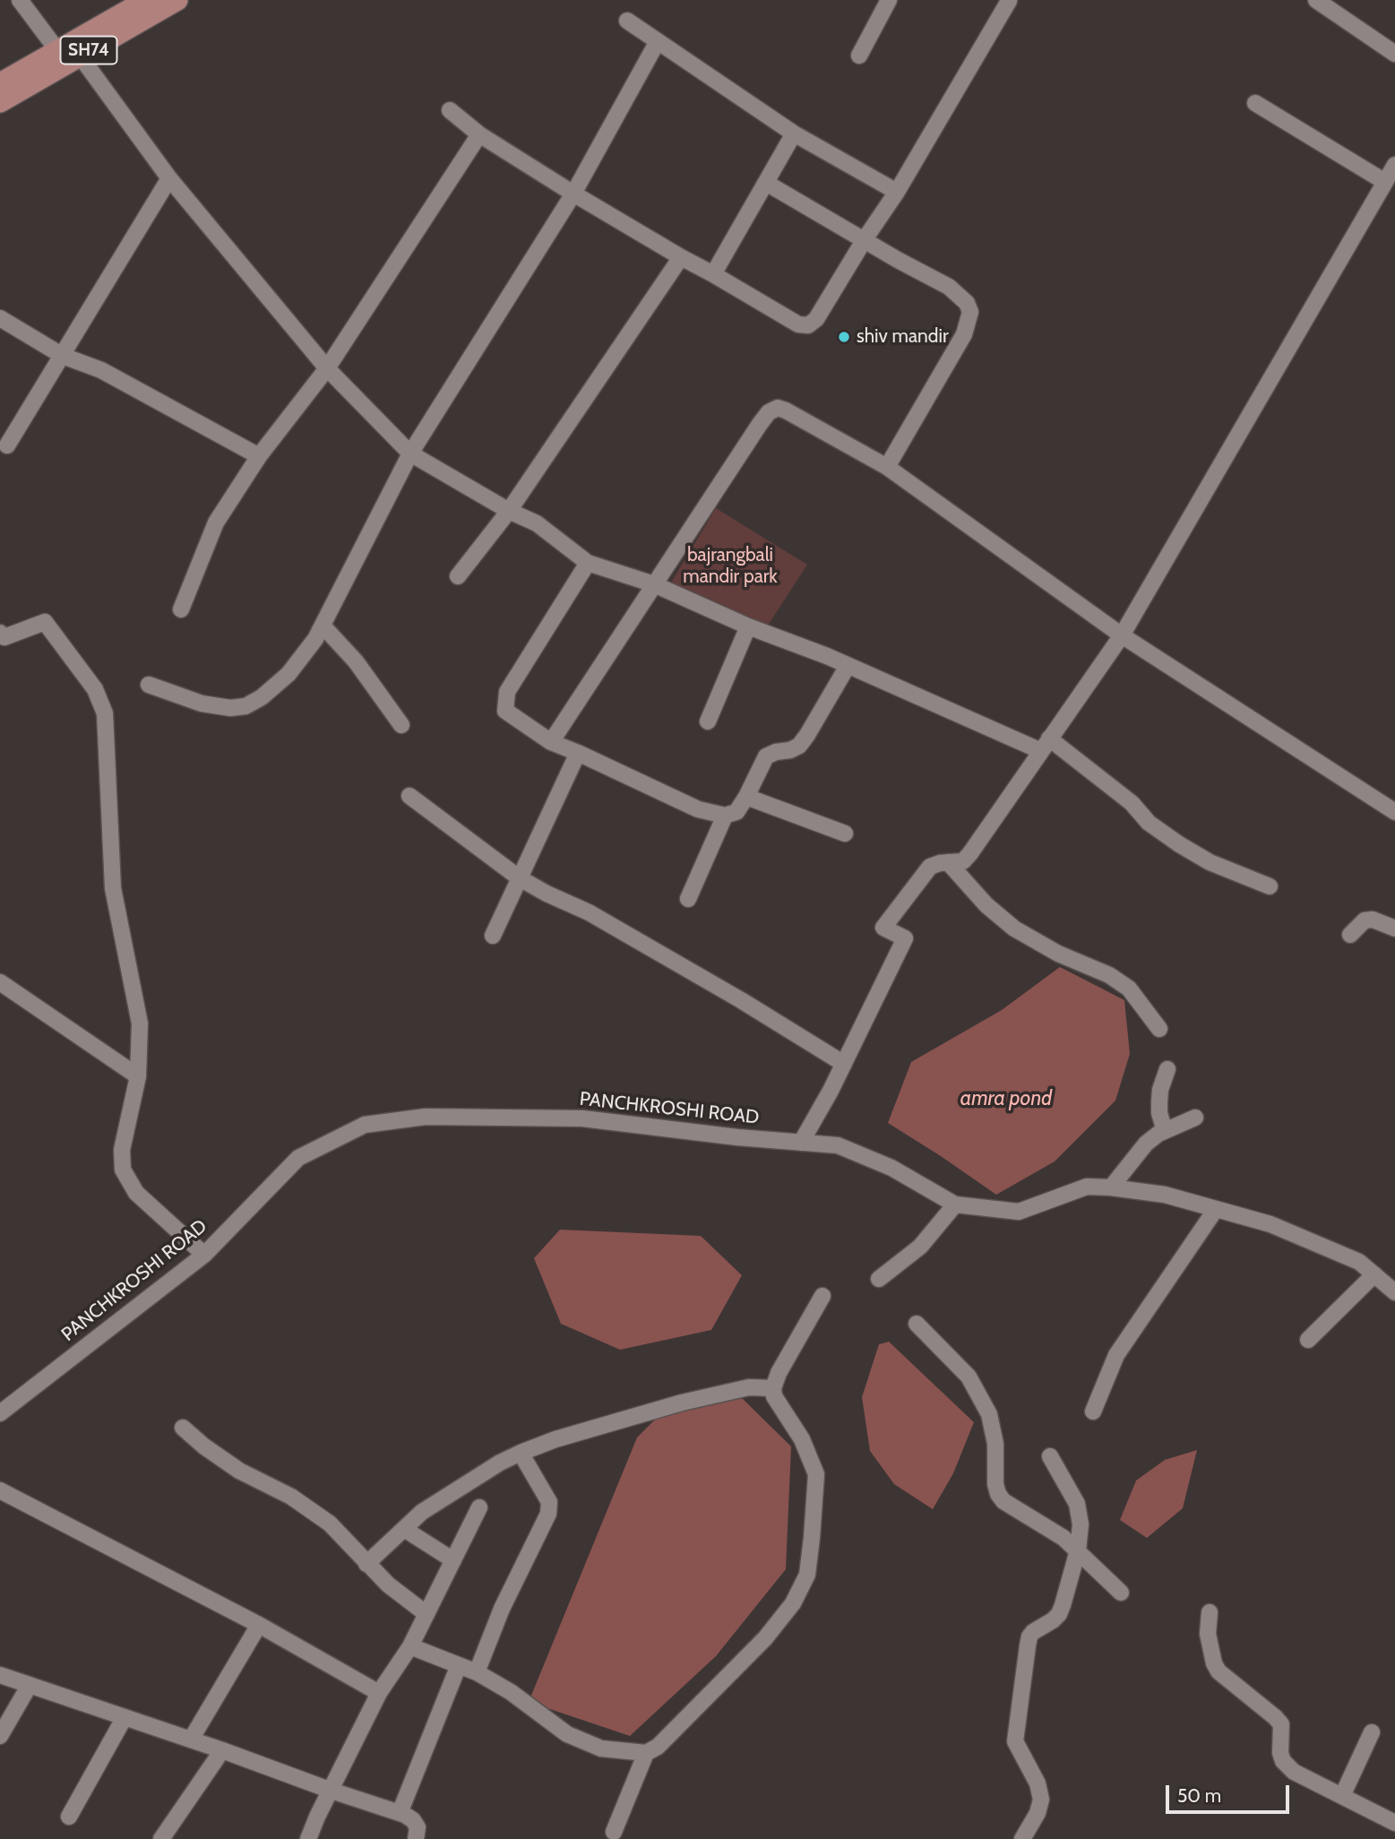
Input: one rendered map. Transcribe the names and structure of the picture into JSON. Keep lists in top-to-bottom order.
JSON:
{
  "streets": {
    "main road": ["SH74"],
    "street": ["PANCHKROSHI ROAD"]
  },
  "water": ["amra pond"],
  "parks": ["bajrangbali mandir park"],
  "places": ["shiv mandir"],
  "scale_bar": "50 m"
}
